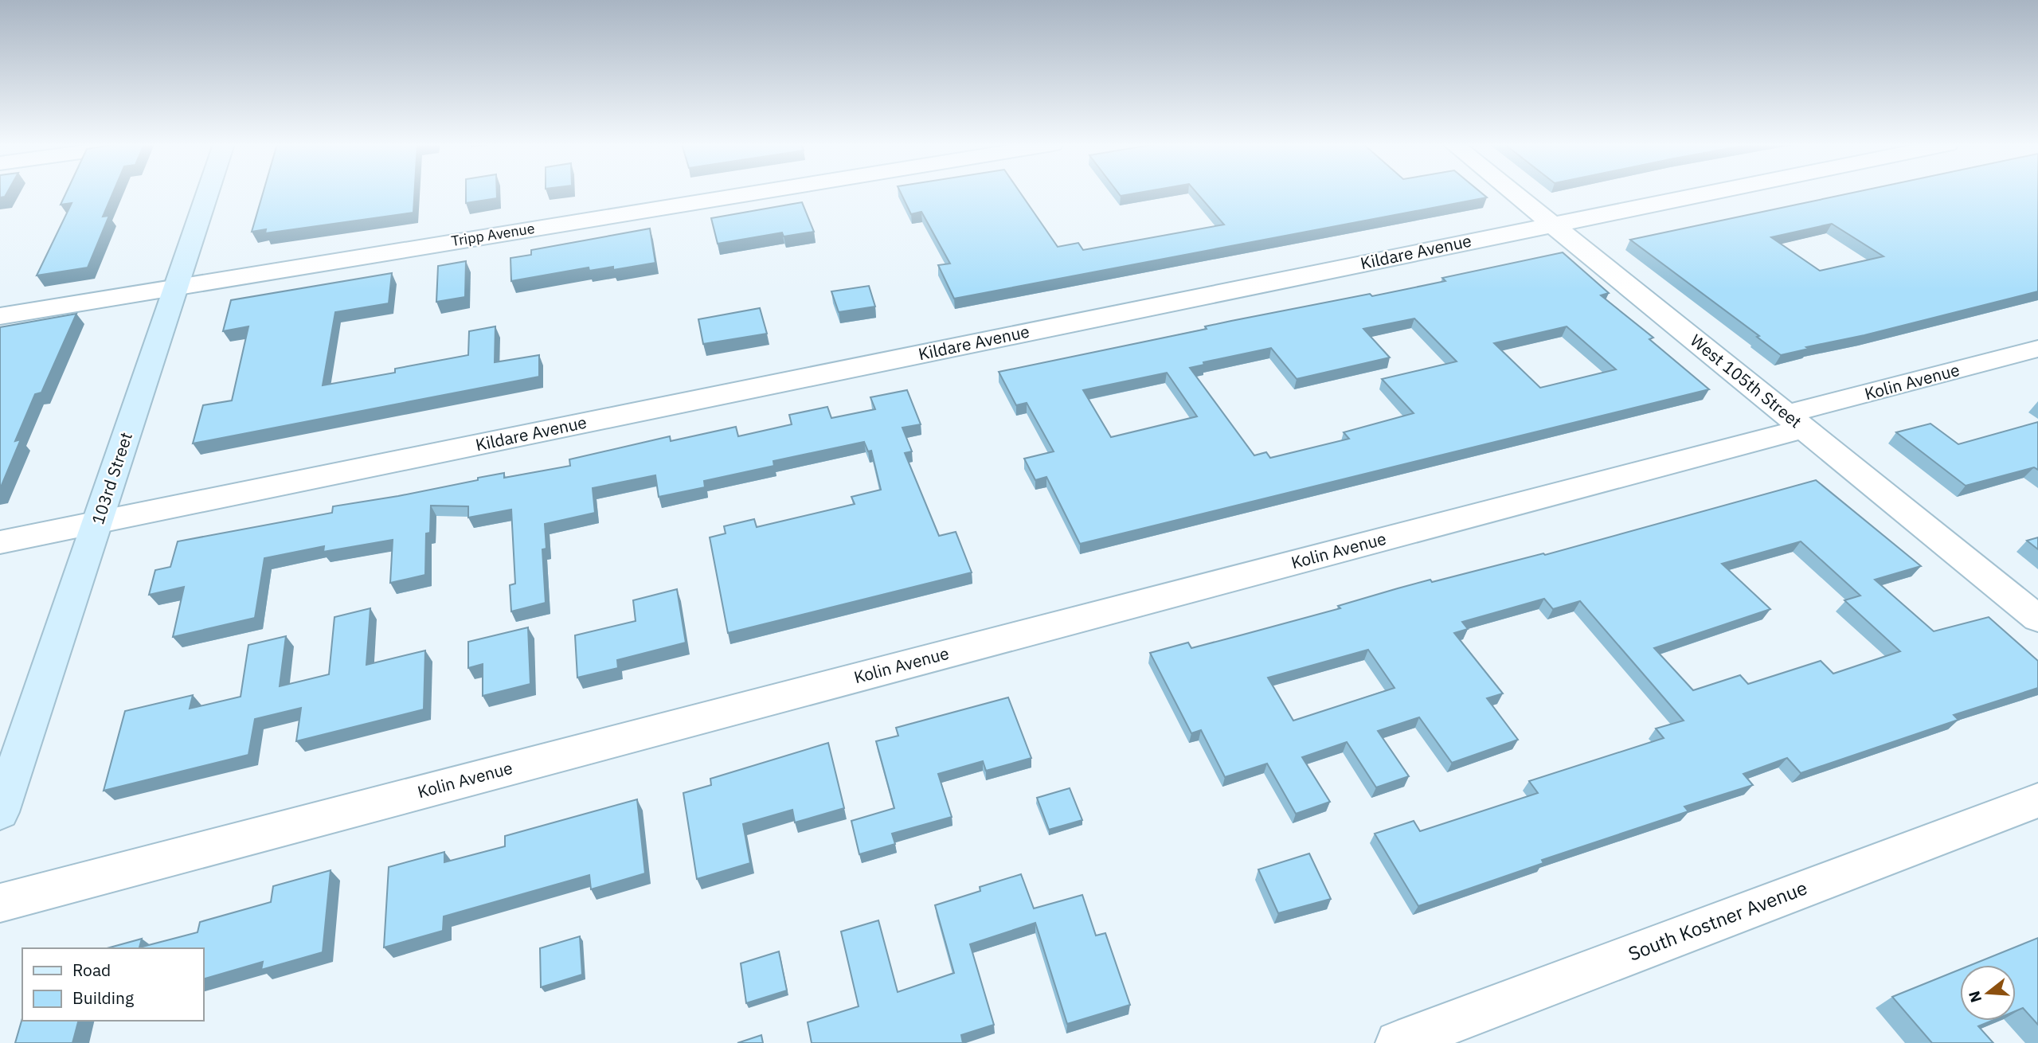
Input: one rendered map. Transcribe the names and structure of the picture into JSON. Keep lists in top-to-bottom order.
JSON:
{
  "streets": {
    "main road": ["103rd Street"],
    "street": [
      "Tripp Avenue",
      "Kildare Avenue",
      "West 105th Street",
      "Kolin Avenue",
      "South Kostner Avenue"
    ]
  },
  "crossings": [
    ["Tripp Avenue", "103rd Street"],
    ["Kildare Avenue", "West 105th Street"],
    ["Kildare Avenue", "103rd Street"],
    ["West 105th Street", "Kolin Avenue"]
  ],
  "legend": ["Road", "Building"],
  "north": "left"
}
